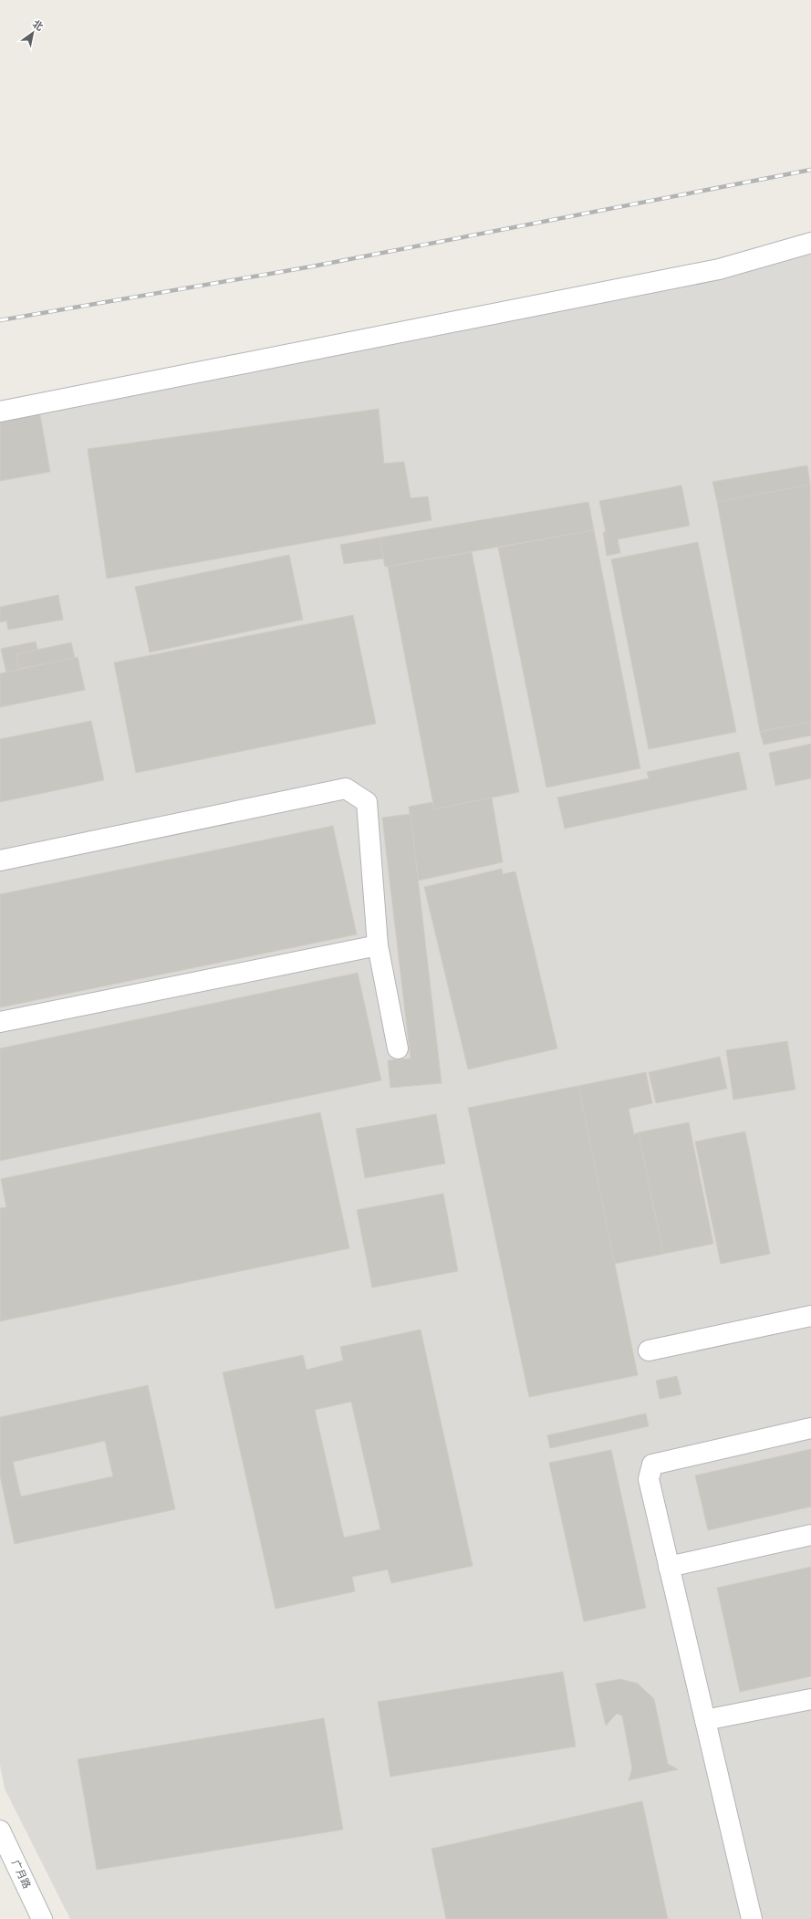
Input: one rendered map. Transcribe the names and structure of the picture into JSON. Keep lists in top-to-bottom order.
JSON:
{
  "streets": {
    "street": ["广月路"]
  },
  "north": "top right"
}
